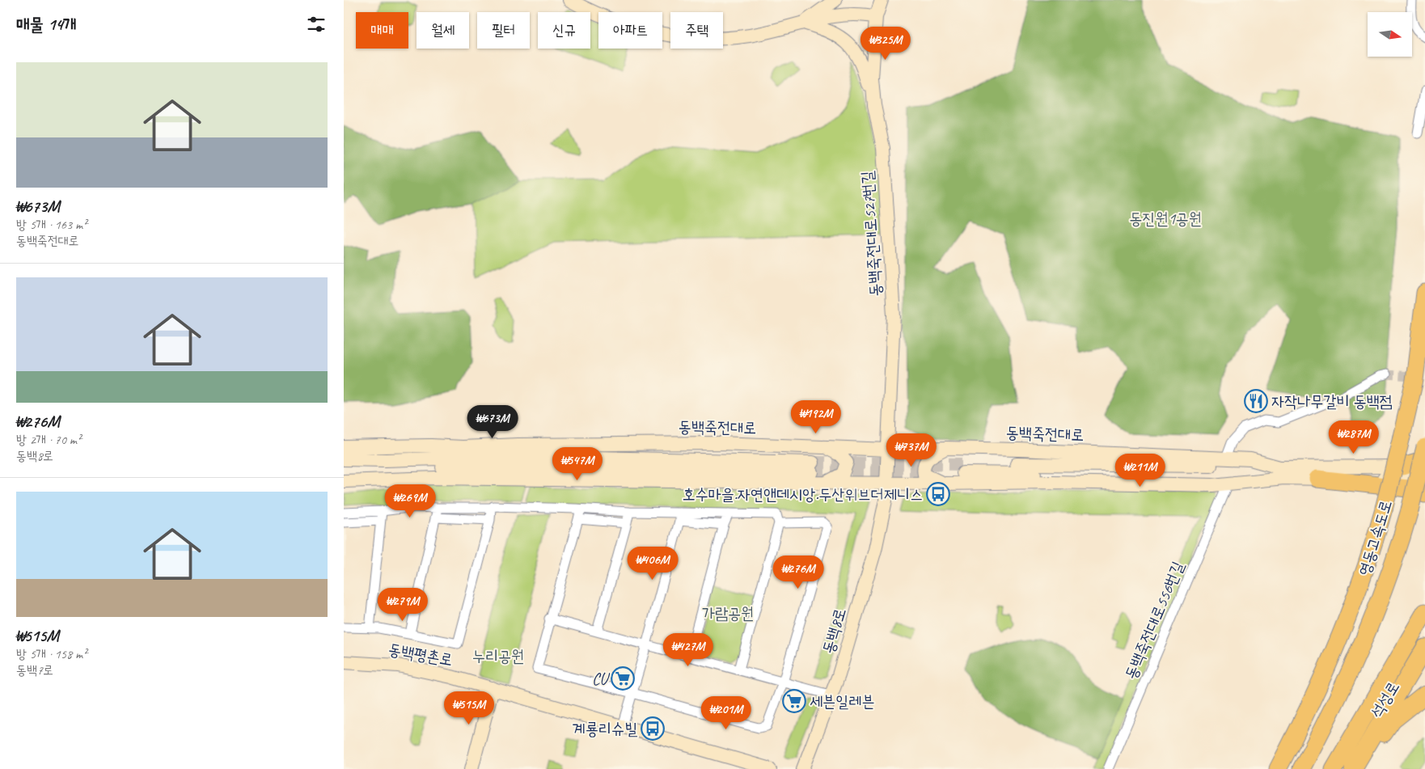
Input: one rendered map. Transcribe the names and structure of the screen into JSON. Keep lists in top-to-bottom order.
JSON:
{
  "streets": {
    "highway": ["영동고속도로", "석성로"],
    "main road": [
      "동백죽전대로527번길",
      "동백죽전대로",
      "동백8로",
      "동백평촌로"
    ],
    "street": ["동백죽전대로556번길"]
  },
  "crossings": [
    ["동백죽전대로527번길", "동백죽전대로"],
    ["동백죽전대로527번길", "동백8로"],
    ["동백죽전대로", "동백죽전대로556번길"],
    ["동백죽전대로", "동백8로"]
  ],
  "parks": ["동진원1공원", "가람공원", "누리공원"],
  "places": {
    "restaurant": ["자작나무갈비 동백점"],
    "bus stop": ["호수마을.자연앤데시앙.두산위브더제니스", "계룡리슈빌"],
    "supermarket": ["CU", "세븐일레븐"]
  },
  "north": "right",
  "page": {
    "heading": "매물 14개",
    "chip": [
      "매매",
      "월세",
      "필터",
      "신규",
      "아파트",
      "주택"
    ],
    "price": [
      "₩325M",
      "₩192M",
      "₩673M",
      "₩287M",
      "₩737M",
      "₩547M",
      "₩211M",
      "₩269M",
      "₩406M",
      "₩276M",
      "₩279M",
      "₩427M",
      "₩515M",
      "₩201M"
    ],
    "list": [
      {
        "name": "₩673M",
        "note": "방 5개 · 163 m² · 동백죽전대로"
      },
      {
        "name": "₩276M",
        "note": "방 2개 · 70 m² · 동백8로"
      },
      {
        "name": "₩515M",
        "note": "방 5개 · 158 m² · 동백7로"
      }
    ]
  }
}
